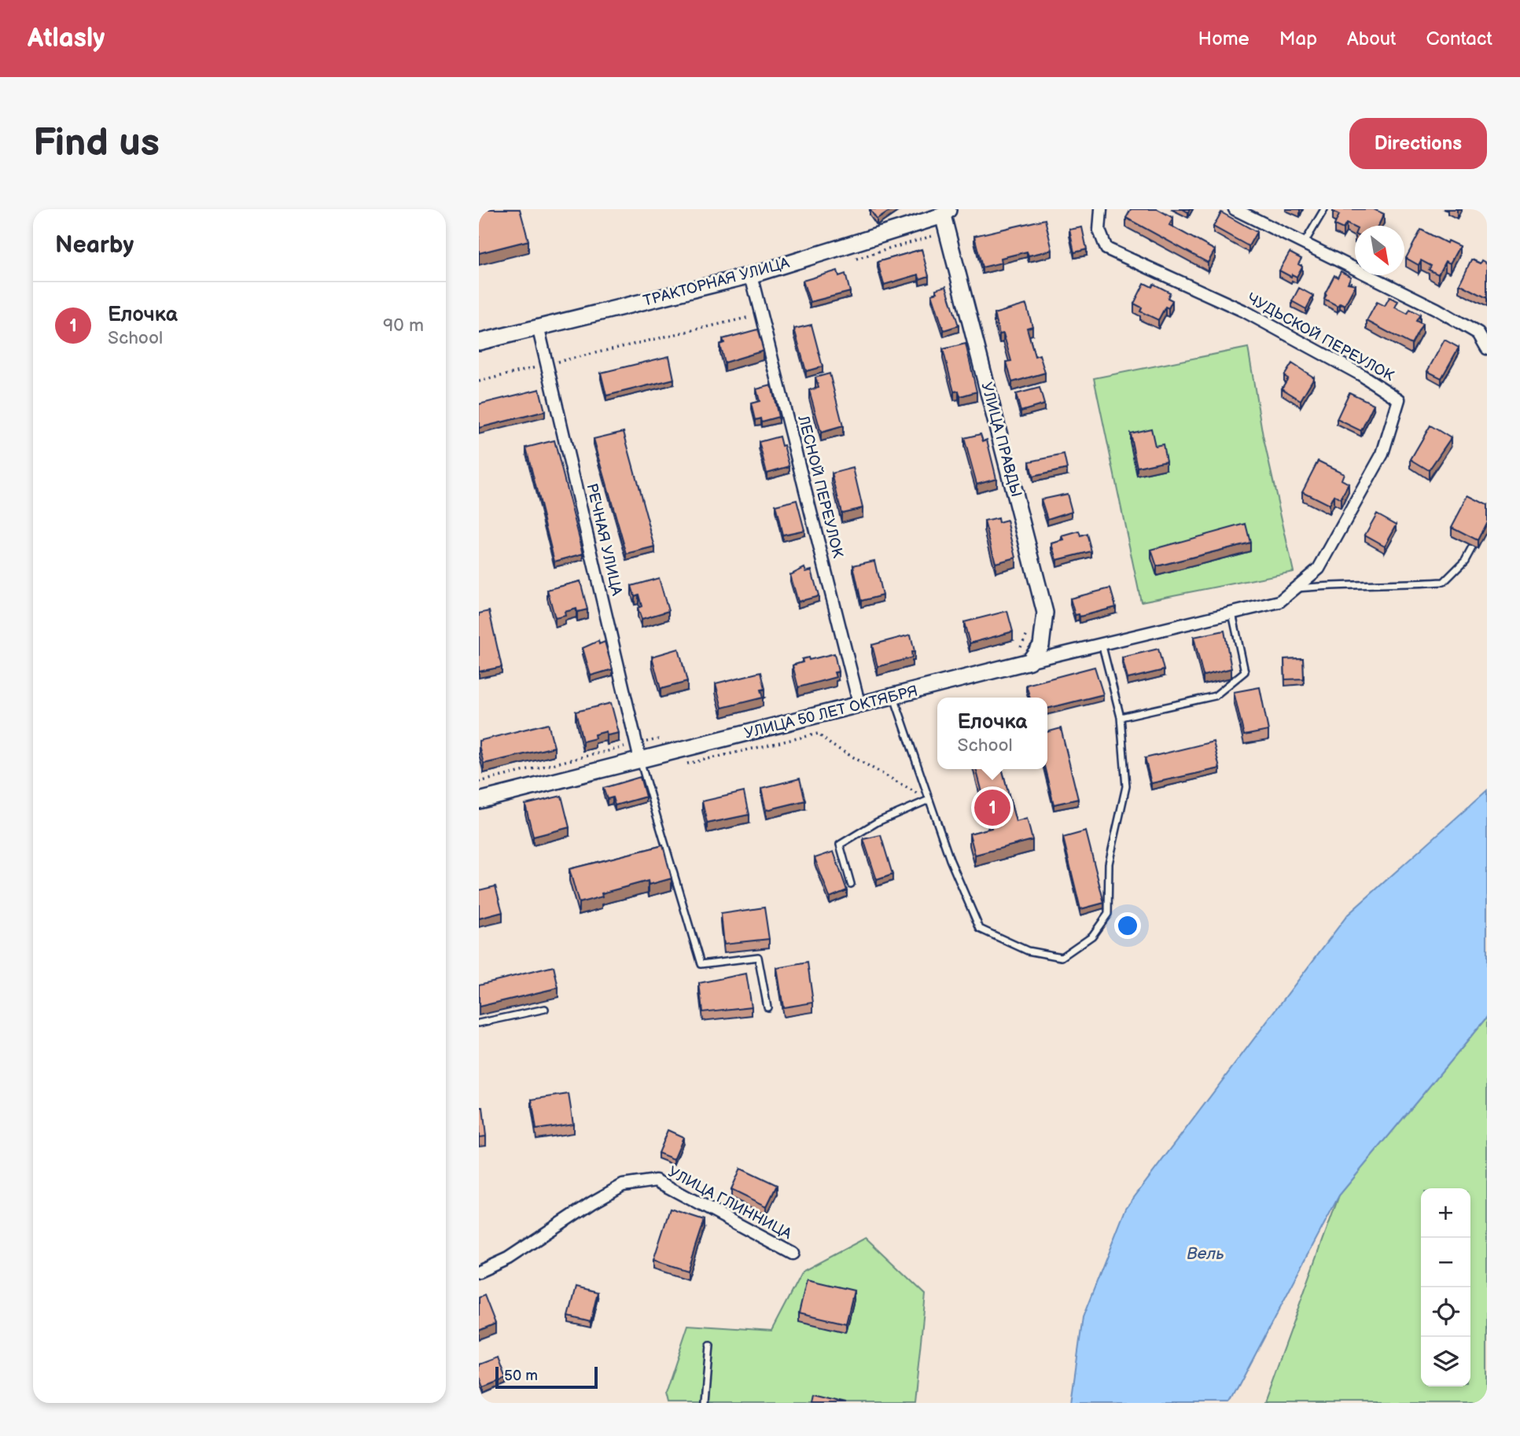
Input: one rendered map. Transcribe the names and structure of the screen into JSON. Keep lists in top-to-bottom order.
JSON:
{
  "streets": {
    "street": [
      "ТРАКТОРНАЯ УЛИЦА",
      "ЧУДЬСКОЙ ПЕРЕУЛОК",
      "УЛИЦА ПРАВДЫ",
      "ЛЕСНОЙ ПЕРЕУЛОК",
      "РЕЧНАЯ УЛИЦА",
      "УЛИЦА 50 ЛЕТ ОКТЯБРЯ",
      "УЛИЦА ГЛИННИЦА"
    ]
  },
  "crossings": [
    ["ТРАКТОРНАЯ УЛИЦА", "УЛИЦА ПРАВДЫ"],
    ["ТРАКТОРНАЯ УЛИЦА", "ЛЕСНОЙ ПЕРЕУЛОК"],
    ["ТРАКТОРНАЯ УЛИЦА", "РЕЧНАЯ УЛИЦА"],
    ["ЧУДЬСКОЙ ПЕРЕУЛОК", "УЛИЦА 50 ЛЕТ ОКТЯБРЯ"],
    ["УЛИЦА ПРАВДЫ", "УЛИЦА 50 ЛЕТ ОКТЯБРЯ"],
    ["ЛЕСНОЙ ПЕРЕУЛОК", "УЛИЦА 50 ЛЕТ ОКТЯБРЯ"],
    ["РЕЧНАЯ УЛИЦА", "УЛИЦА 50 ЛЕТ ОКТЯБРЯ"]
  ],
  "water": ["Вель"],
  "scale_bar": "50 m",
  "north": "bottom right",
  "page": {
    "header": "Atlasly",
    "nav": [
      "Home",
      "Map",
      "About",
      "Contact"
    ],
    "buttons": "Directions",
    "title": "Find us",
    "heading": "Nearby",
    "list": [
      {
        "mark": "1",
        "name": "Елочка",
        "note": "School",
        "value": "90 m"
      }
    ],
    "popup": ["Елочка", "School"],
    "pins": "1",
    "map_buttons": ["+", "−"],
    "scale": "50 m"
  }
}
